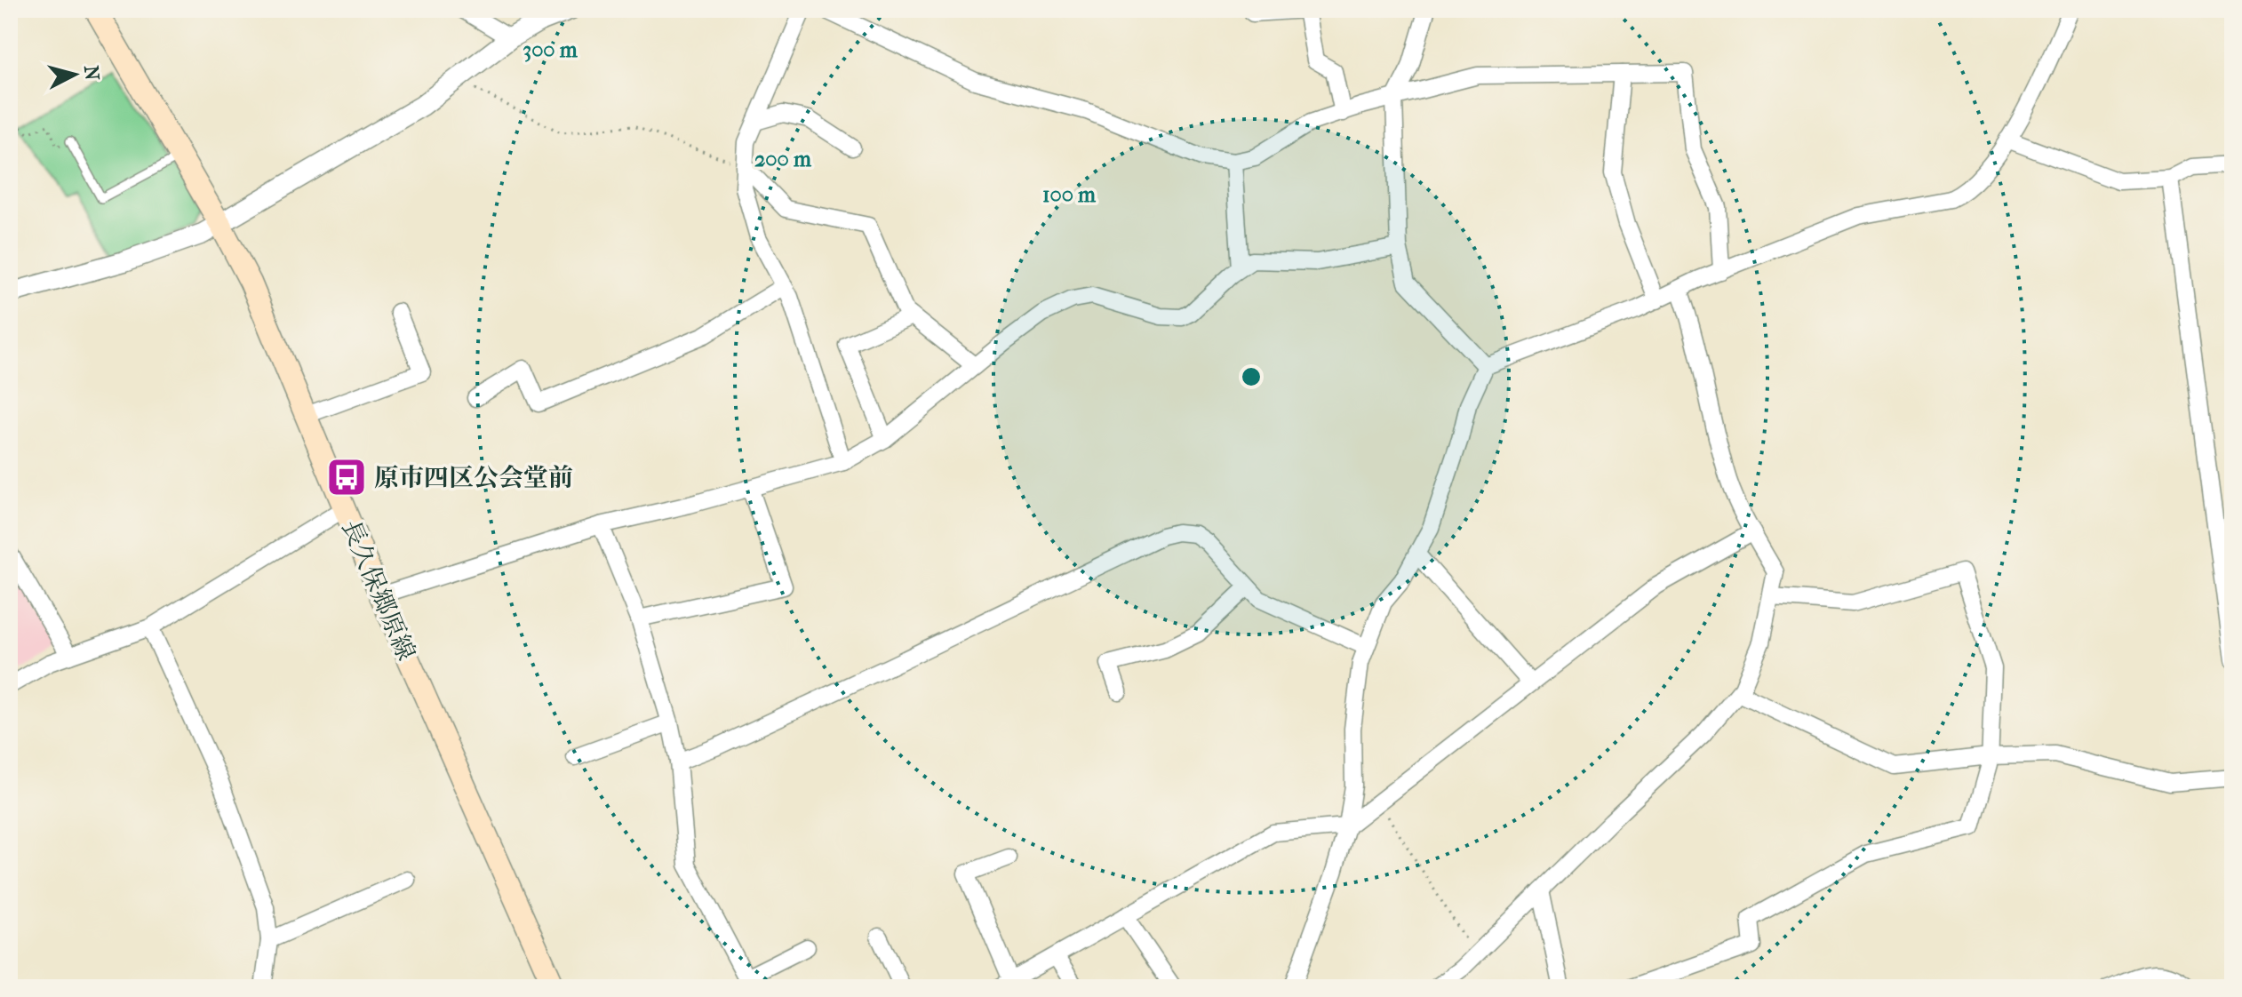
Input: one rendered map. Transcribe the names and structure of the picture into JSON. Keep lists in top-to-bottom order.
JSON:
{
  "streets": {
    "main road": ["長久保郷原線"]
  },
  "places": {
    "bus stop": ["原市四区公会堂前"]
  },
  "north": "right",
  "rings": ["300 m", "200 m", "100 m"]
}
